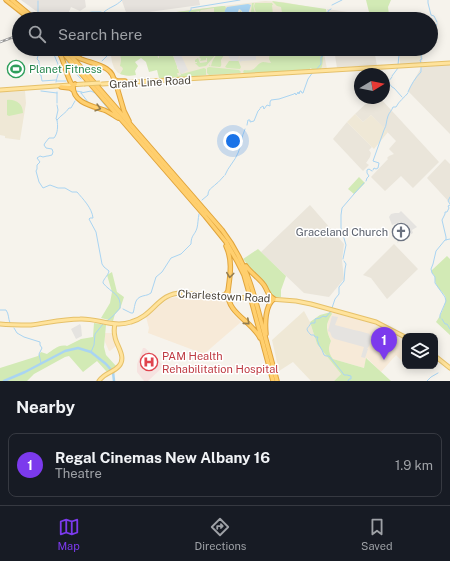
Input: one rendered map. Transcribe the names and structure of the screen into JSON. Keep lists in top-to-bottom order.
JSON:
{
  "streets": {
    "main road": ["Grant Line Road", "Charlestown Road"]
  },
  "places": {
    "sports": ["Planet Fitness"],
    "church": ["Graceland Church"],
    "hospital": ["PAM Health Rehabilitation Hospital"]
  },
  "north": "right",
  "page": {
    "search": "Search here",
    "pins": "1",
    "heading": "Nearby",
    "list": [
      {
        "mark": "1",
        "name": "Regal Cinemas New Albany 16",
        "note": "Theatre",
        "value": "1.9 km"
      }
    ],
    "nav": ["Map", "Directions", "Saved"]
  }
}
